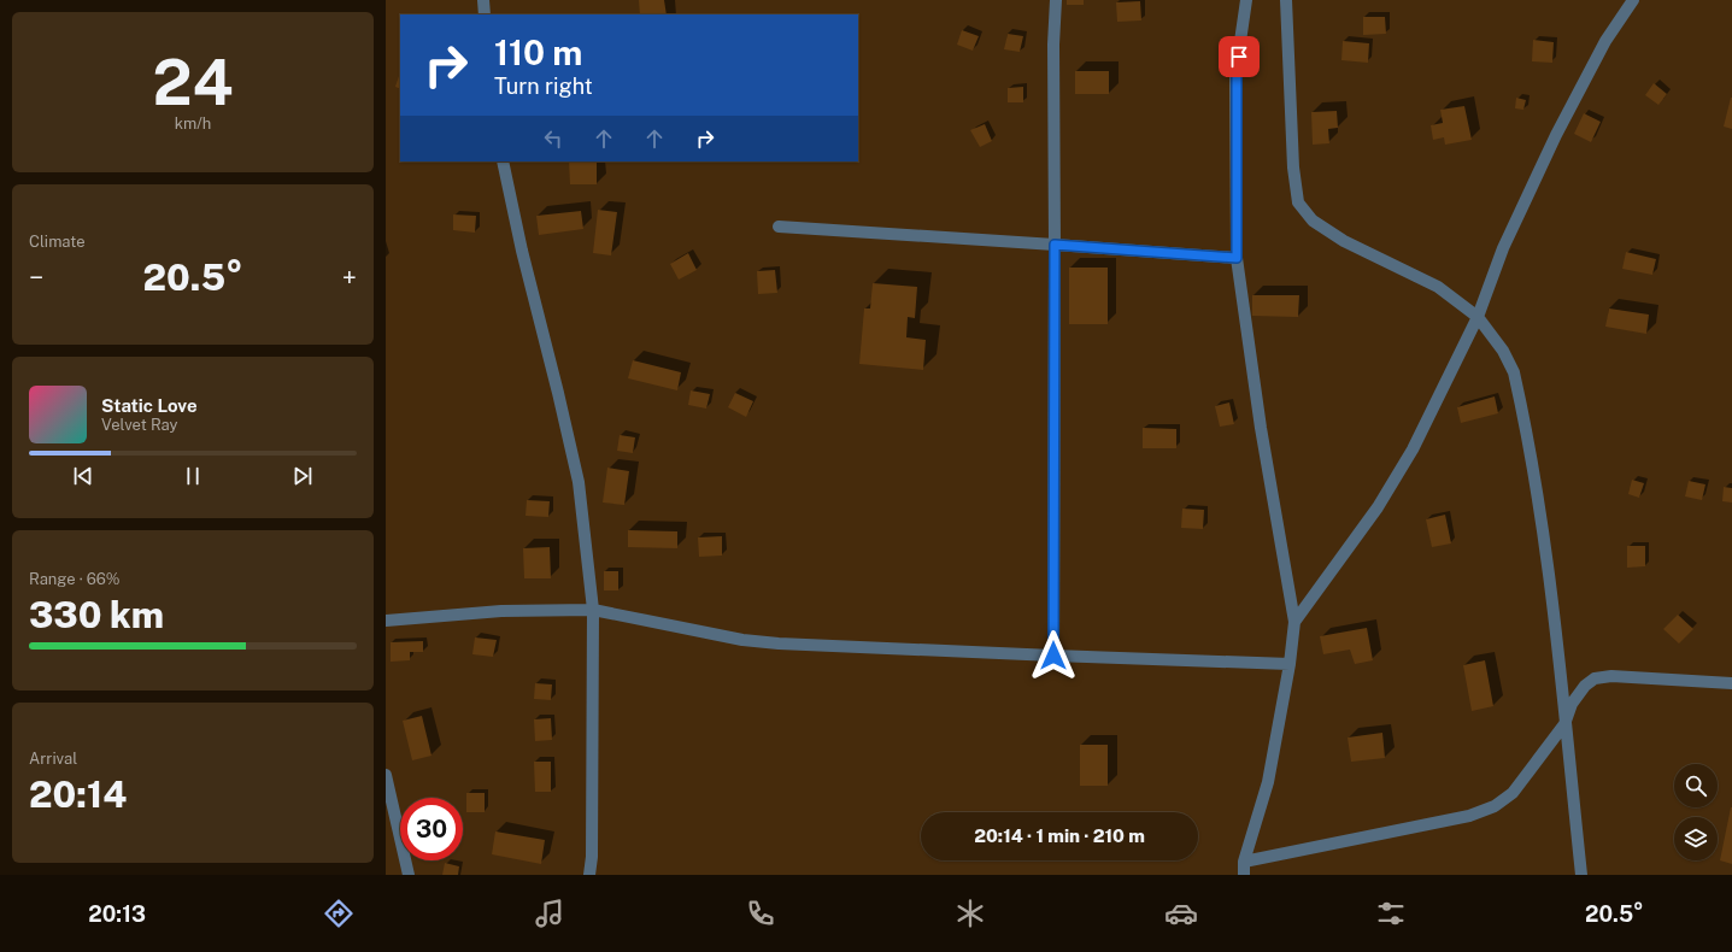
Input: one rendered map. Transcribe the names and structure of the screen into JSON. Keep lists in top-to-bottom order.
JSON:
{
  "page": {
    "tile": [
      ["24", "km/h"],
      "Climate",
      ["Range · 66%", "330 km"],
      ["Arrival", "20:14"]
    ],
    "turn": ["110 m", "Turn right"],
    "heat": ["−", "20.5°", "+"],
    "song": ["Static Love", "Velvet Ray"],
    "limit": "30",
    "trip": "20:14 · 1 min · 210 m",
    "tabs": ["20:13", "20.5°"]
  }
}
